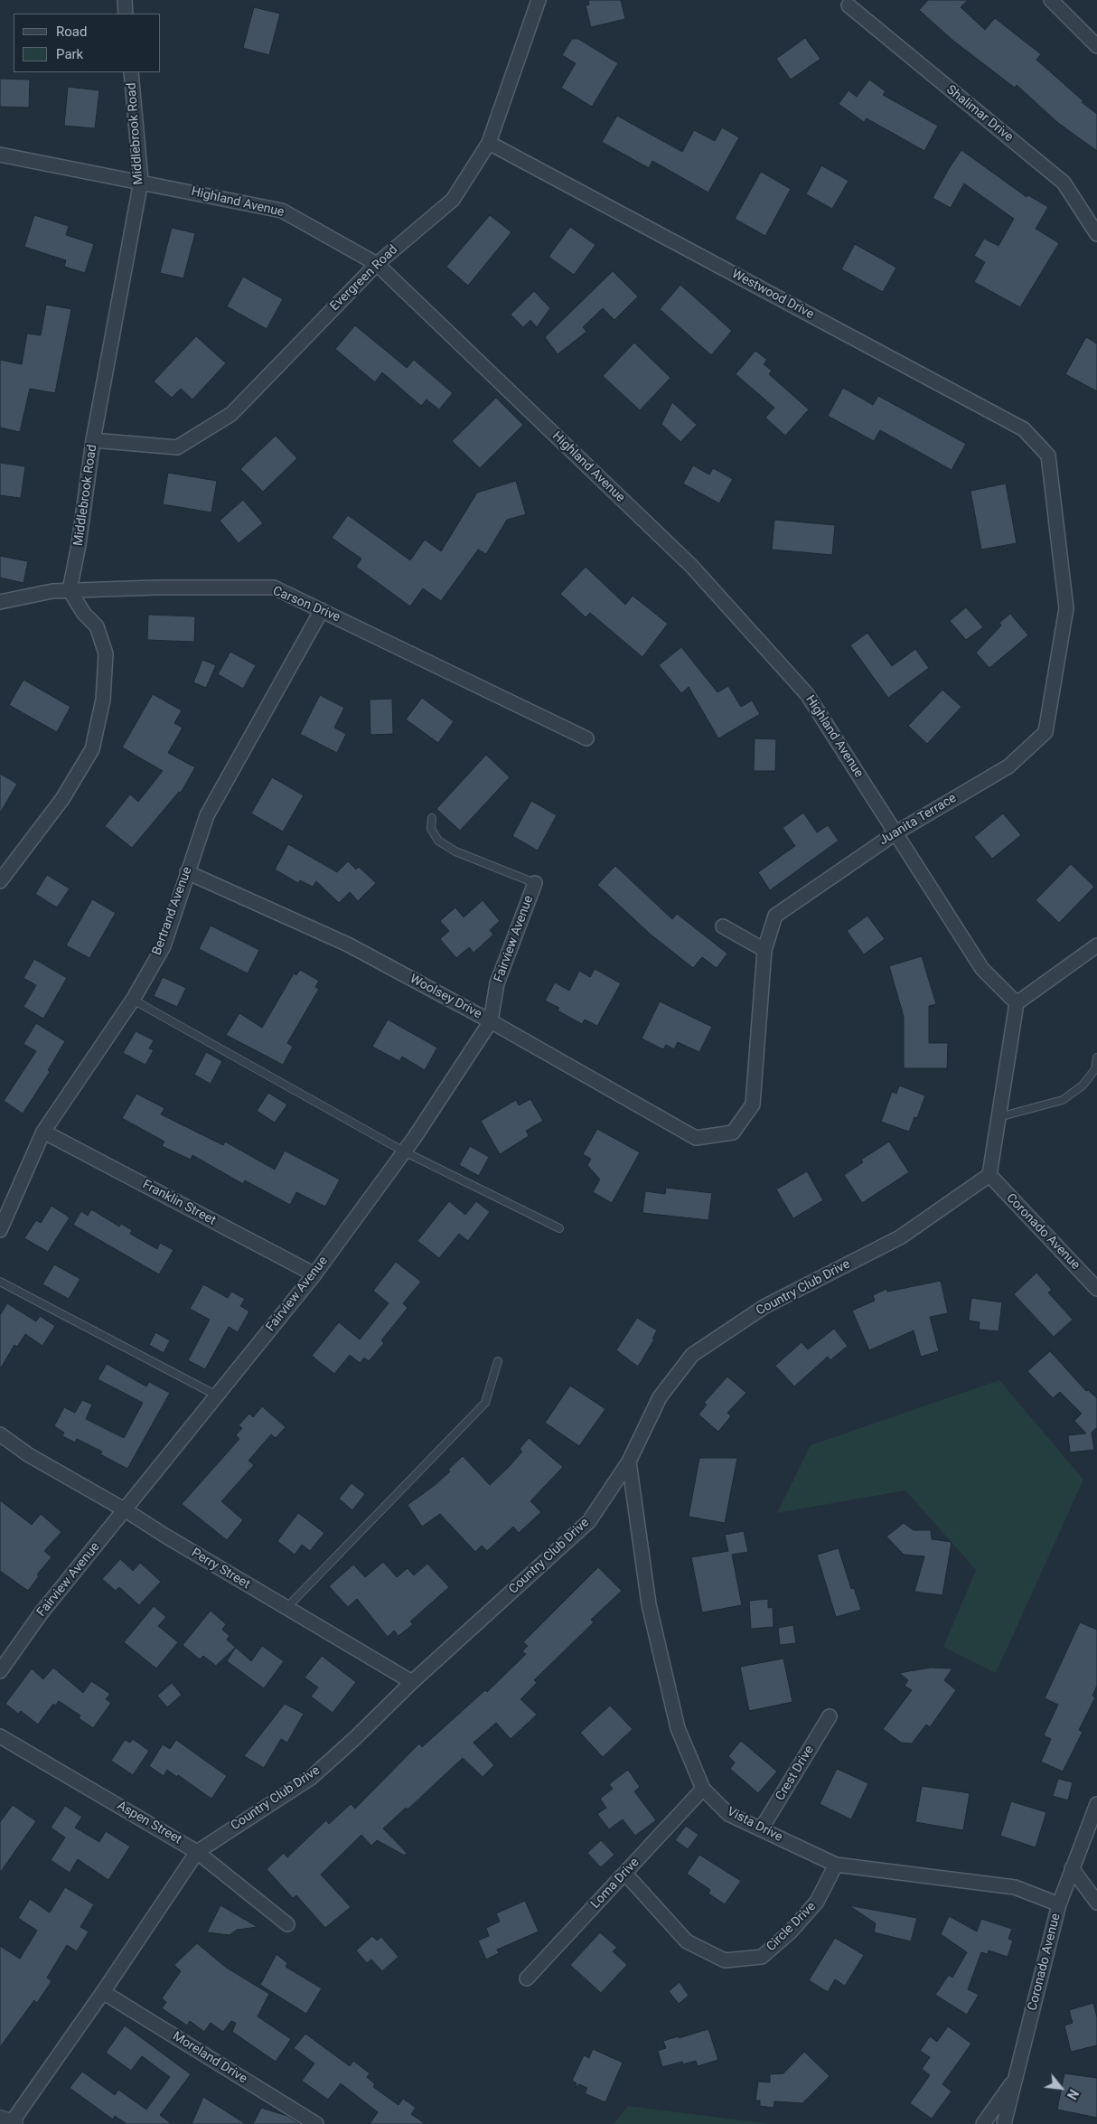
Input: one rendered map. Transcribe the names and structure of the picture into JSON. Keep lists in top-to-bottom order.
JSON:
{
  "streets": {
    "street": [
      "Shalimar Drive",
      "Middlebrook Road",
      "Highland Avenue",
      "Evergreen Road",
      "Westwood Drive",
      "Carson Drive",
      "Juanita Terrace",
      "Bertrand Avenue",
      "Fairview Avenue",
      "Woolsey Drive",
      "Franklin Street",
      "Coronado Avenue",
      "Country Club Drive",
      "Perry Street",
      "Crest Drive",
      "Aspen Street",
      "Vista Drive",
      "Loma Drive",
      "Circle Drive",
      "Moreland Drive"
    ]
  },
  "crossings": [
    ["Middlebrook Road", "Highland Avenue"],
    ["Middlebrook Road", "Evergreen Road"],
    ["Middlebrook Road", "Carson Drive"],
    ["Highland Avenue", "Evergreen Road"],
    ["Highland Avenue", "Juanita Terrace"],
    ["Evergreen Road", "Westwood Drive"],
    ["Westwood Drive", "Juanita Terrace"],
    ["Carson Drive", "Bertrand Avenue"],
    ["Juanita Terrace", "Woolsey Drive"],
    ["Bertrand Avenue", "Woolsey Drive"],
    ["Bertrand Avenue", "Franklin Street"],
    ["Fairview Avenue", "Woolsey Drive"],
    ["Fairview Avenue", "Franklin Street"],
    ["Fairview Avenue", "Perry Street"],
    ["Coronado Avenue", "Country Club Drive"],
    ["Coronado Avenue", "Vista Drive"],
    ["Country Club Drive", "Perry Street"],
    ["Country Club Drive", "Aspen Street"],
    ["Country Club Drive", "Vista Drive"],
    ["Country Club Drive", "Moreland Drive"],
    ["Crest Drive", "Vista Drive"],
    ["Vista Drive", "Loma Drive"],
    ["Vista Drive", "Circle Drive"],
    ["Loma Drive", "Circle Drive"]
  ],
  "legend": ["Road", "Park"],
  "north": "bottom right"
}
